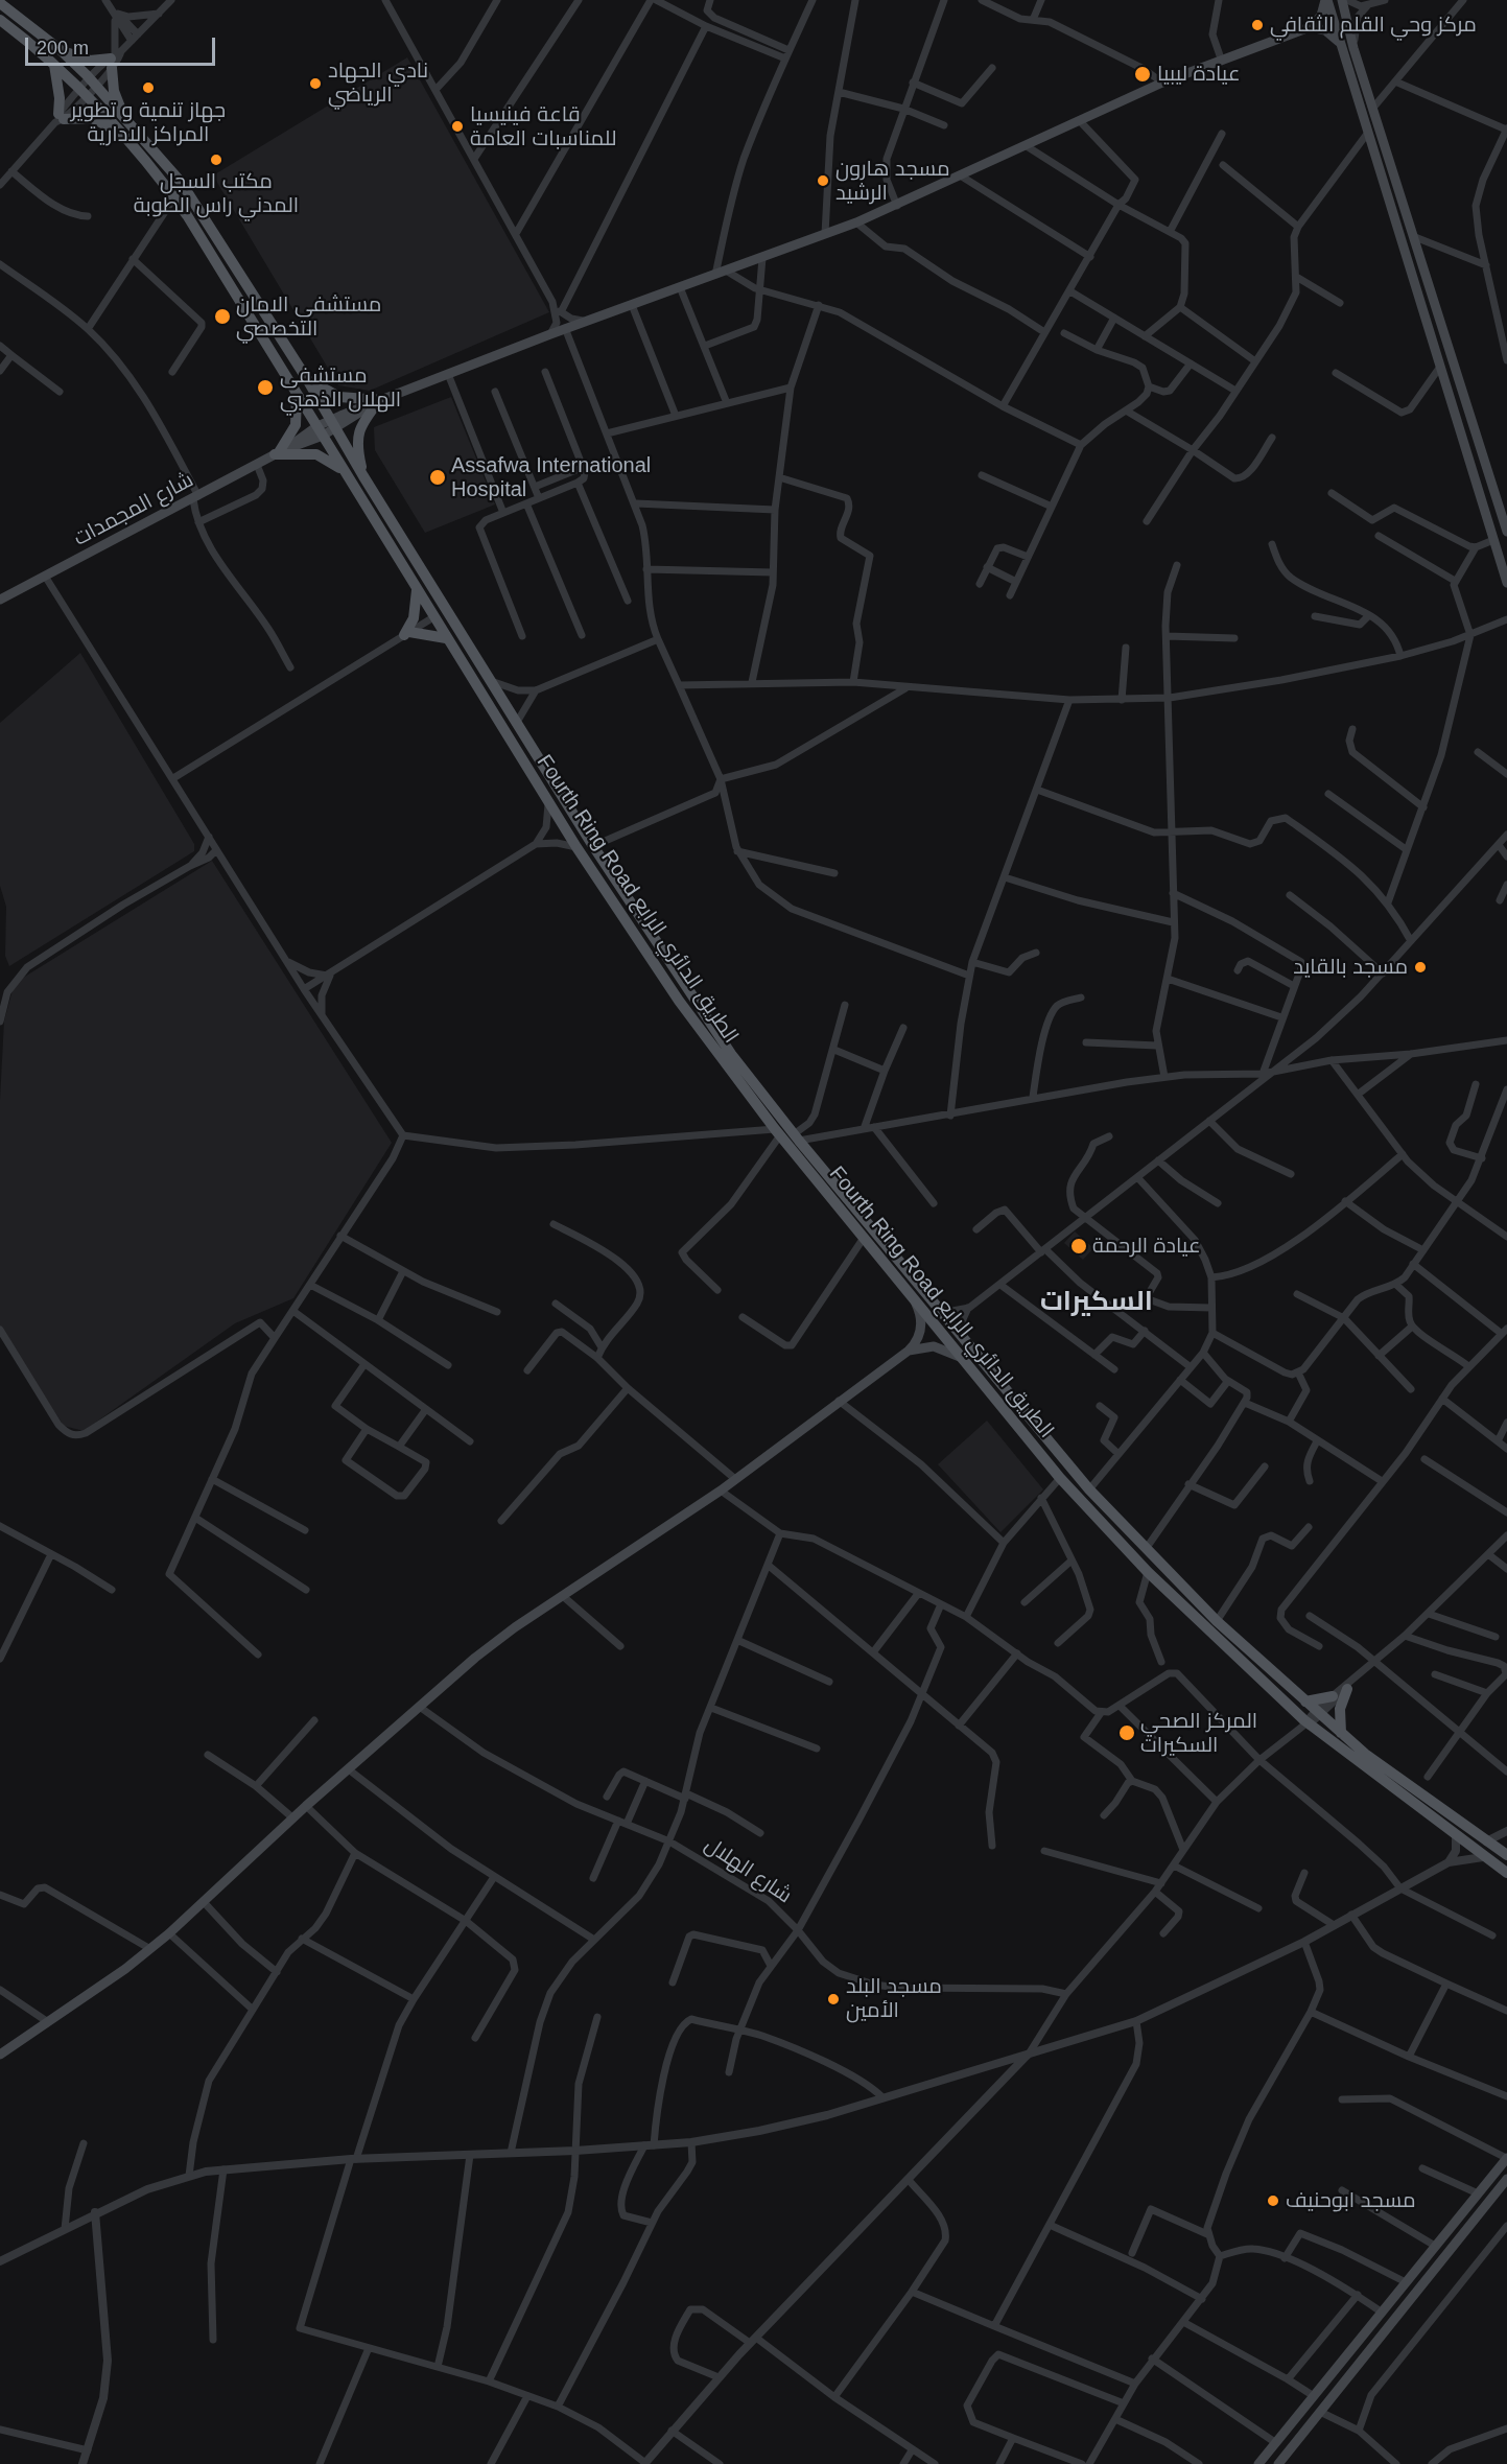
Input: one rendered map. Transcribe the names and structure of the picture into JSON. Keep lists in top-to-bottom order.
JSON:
{
  "streets": {
    "main road": ["شارع المجمدات", "Fourth Ring Road الطريق الدائري الرابع"],
    "street": ["شارع الهلال"]
  },
  "crossings": [
    ["شارع المجمدات", "Fourth Ring Road الطريق الدائري الرابع"]
  ],
  "districts": ["السكيرات"],
  "places": [
    "مركز وحي القلم الثقافي",
    "عيادة ليبيا",
    "نادي الجهاد الرياضي",
    "جهاز تنمية و تطوير المراكز الادارية",
    "قاعة فينيسيا للمناسبات العامة",
    "مكتب السجل المدني راس الطوبة",
    "مسجد هارون الرشيد",
    "مستشفى الامان التخصصي",
    "مستشفى الهلال الذهبي",
    "Assafwa International Hospital",
    "مسجد بالقايد",
    "عيادة الرحمة",
    "المركز الصحي السكيرات",
    "مسجد البلد الأمين",
    "مسجد ابوحنيف"
  ],
  "scale_bar": "200 m"
}
